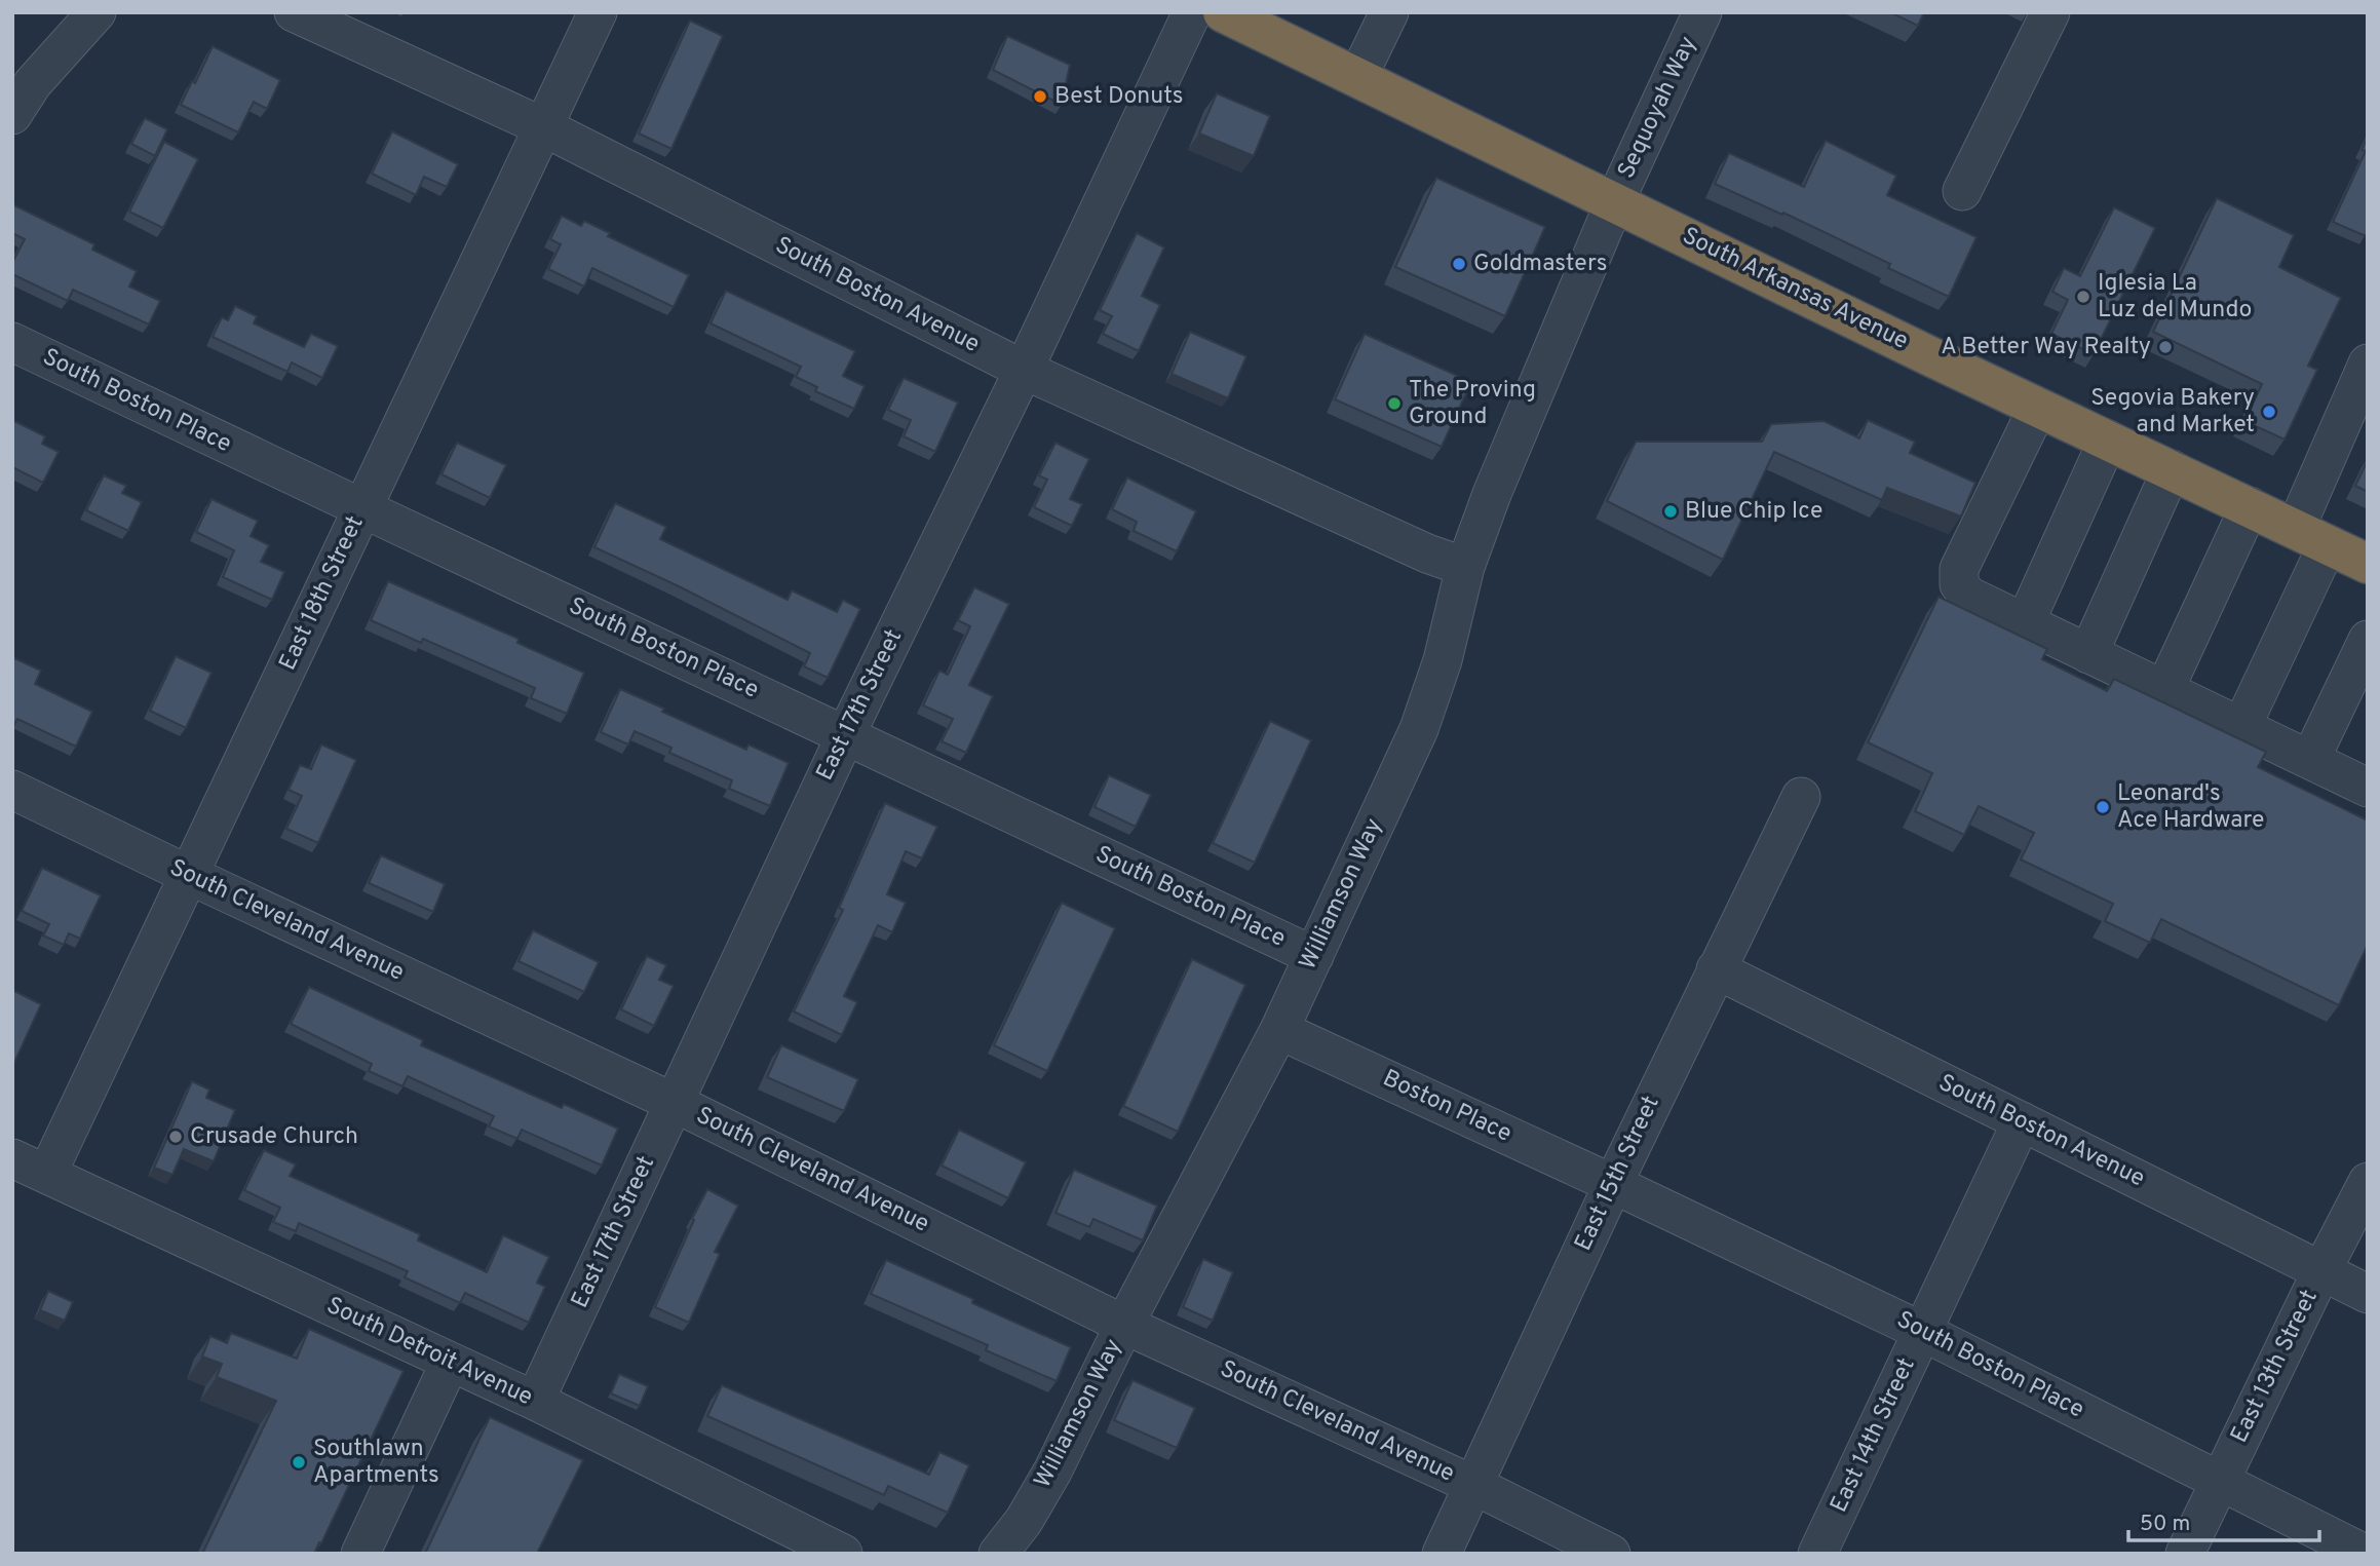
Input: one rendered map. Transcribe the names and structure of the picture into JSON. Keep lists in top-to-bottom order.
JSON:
{
  "streets": {
    "highway": ["South Arkansas Avenue"],
    "street": [
      "Sequoyah Way",
      "South Boston Avenue",
      "South Boston Place",
      "East 18th Street",
      "East 17th Street",
      "Williamson Way",
      "South Cleveland Avenue",
      "Boston Place",
      "East 15th Street",
      "South Detroit Avenue",
      "East 13th Street",
      "East 14th Street"
    ]
  },
  "crossings": [
    ["Sequoyah Way", "South Arkansas Avenue"],
    ["Sequoyah Way", "Williamson Way"],
    ["South Arkansas Avenue", "Williamson Way"],
    ["South Boston Avenue", "East 18th Street"],
    ["South Boston Avenue", "East 17th Street"],
    ["South Boston Avenue", "Williamson Way"],
    ["South Boston Avenue", "East 15th Street"],
    ["South Boston Avenue", "East 13th Street"],
    ["South Boston Avenue", "East 14th Street"],
    ["South Boston Place", "East 18th Street"],
    ["South Boston Place", "East 17th Street"],
    ["South Boston Place", "Williamson Way"],
    ["South Boston Place", "Boston Place"],
    ["South Boston Place", "East 15th Street"],
    ["South Boston Place", "East 13th Street"],
    ["South Boston Place", "East 14th Street"],
    ["East 18th Street", "South Cleveland Avenue"],
    ["East 18th Street", "South Detroit Avenue"],
    ["East 17th Street", "South Cleveland Avenue"],
    ["East 17th Street", "South Detroit Avenue"],
    ["Williamson Way", "South Cleveland Avenue"],
    ["Williamson Way", "Boston Place"],
    ["South Cleveland Avenue", "East 15th Street"],
    ["Boston Place", "East 15th Street"]
  ],
  "places": [
    "Best Donuts",
    "Goldmasters",
    "Iglesia La Luz del Mundo",
    "A Better Way Realty",
    "The Proving Ground",
    "Segovia Bakery and Market",
    "Blue Chip Ice",
    "Leonard's Ace Hardware",
    "Crusade Church",
    "Southlawn Apartments"
  ],
  "scale_bar": "50 m"
}
